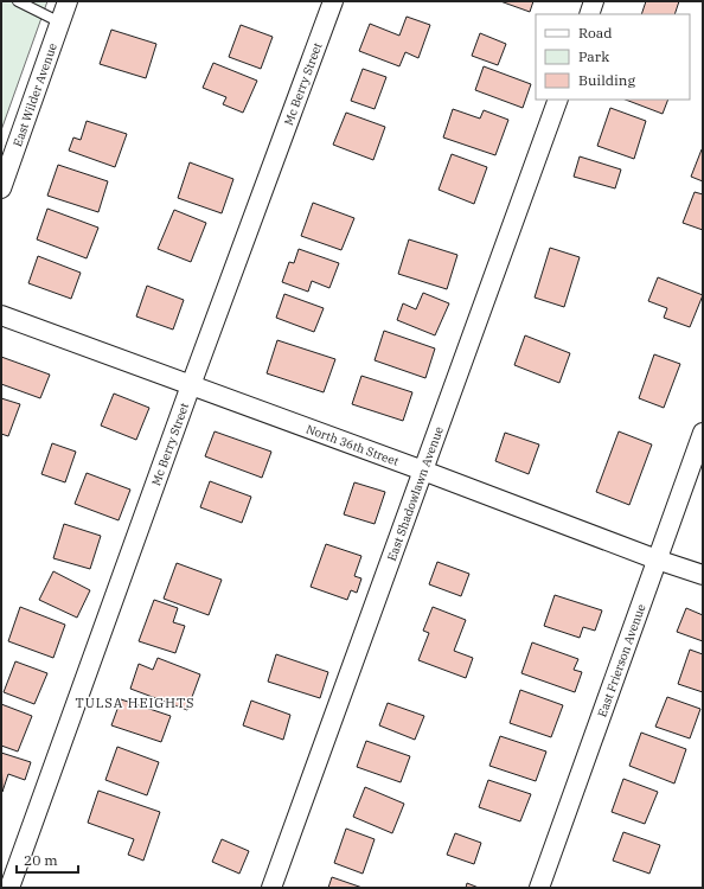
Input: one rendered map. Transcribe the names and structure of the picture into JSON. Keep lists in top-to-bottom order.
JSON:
{
  "streets": {
    "street": [
      "Mc Berry Street",
      "East Wilder Avenue",
      "North 36th Street",
      "East Shadowlawn Avenue",
      "East Frierson Avenue"
    ]
  },
  "crossings": [
    ["Mc Berry Street", "North 36th Street"],
    ["North 36th Street", "East Shadowlawn Avenue"],
    ["North 36th Street", "East Frierson Avenue"]
  ],
  "districts": ["TULSA HEIGHTS"],
  "legend": ["Road", "Park", "Building"],
  "scale_bar": "20 m"
}
